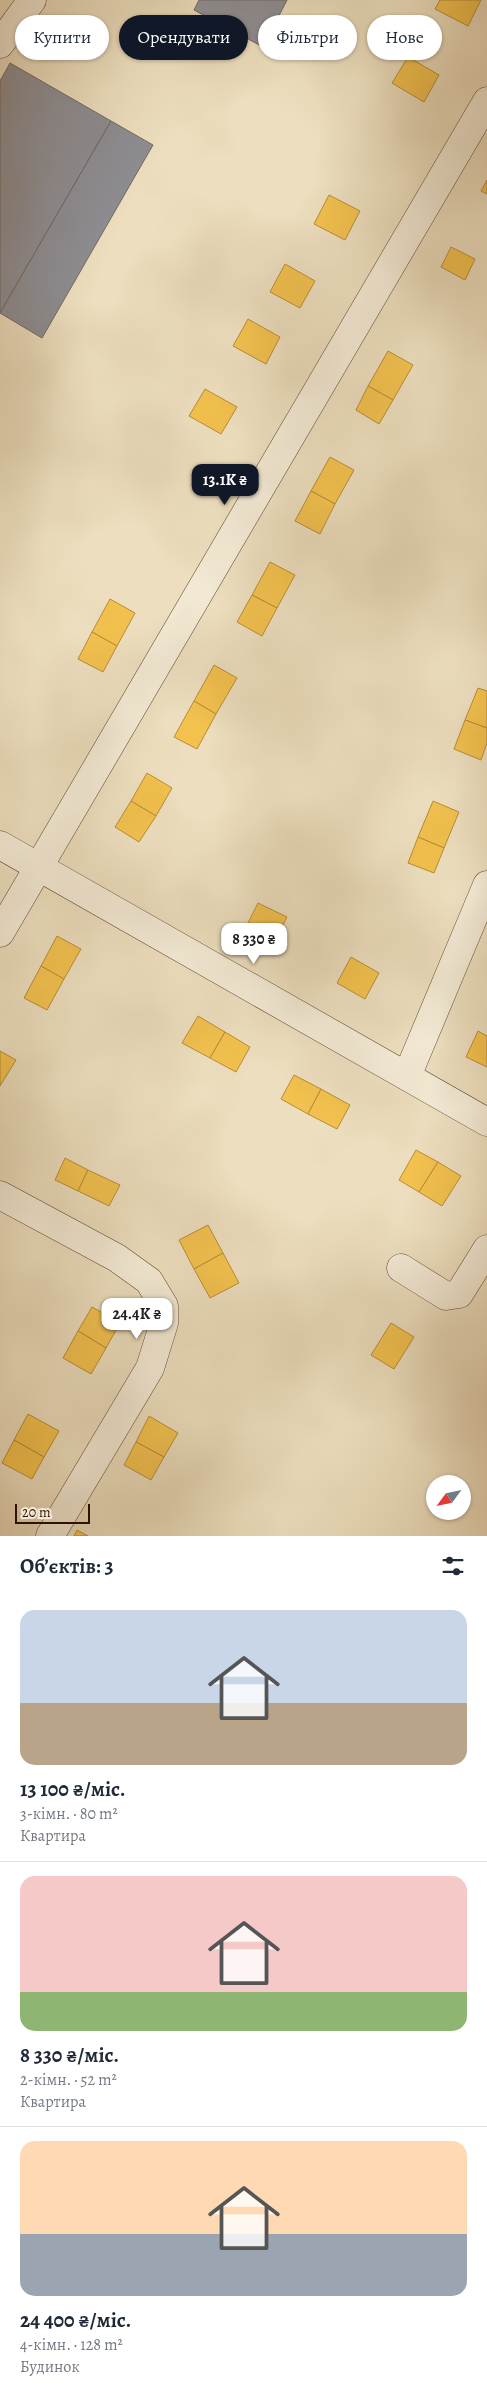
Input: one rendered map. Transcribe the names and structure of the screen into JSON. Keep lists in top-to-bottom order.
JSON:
{
  "scale_bar": "20 m",
  "north": "bottom left",
  "page": {
    "chip": [
      "Купити",
      "Орендувати",
      "Фільтри",
      "Нове"
    ],
    "price": ["13.1K ₴", "8 330 ₴", "24.4K ₴"],
    "scale": "20 m",
    "heading": "Об’єктів: 3",
    "list": [
      {
        "name": "13 100 ₴/міс.",
        "note": "3-кімн. · 80 m² · Квартира"
      },
      {
        "name": "8 330 ₴/міс.",
        "note": "2-кімн. · 52 m² · Квартира"
      },
      {
        "name": "24 400 ₴/міс.",
        "note": "4-кімн. · 128 m² · Будинок"
      }
    ]
  }
}
